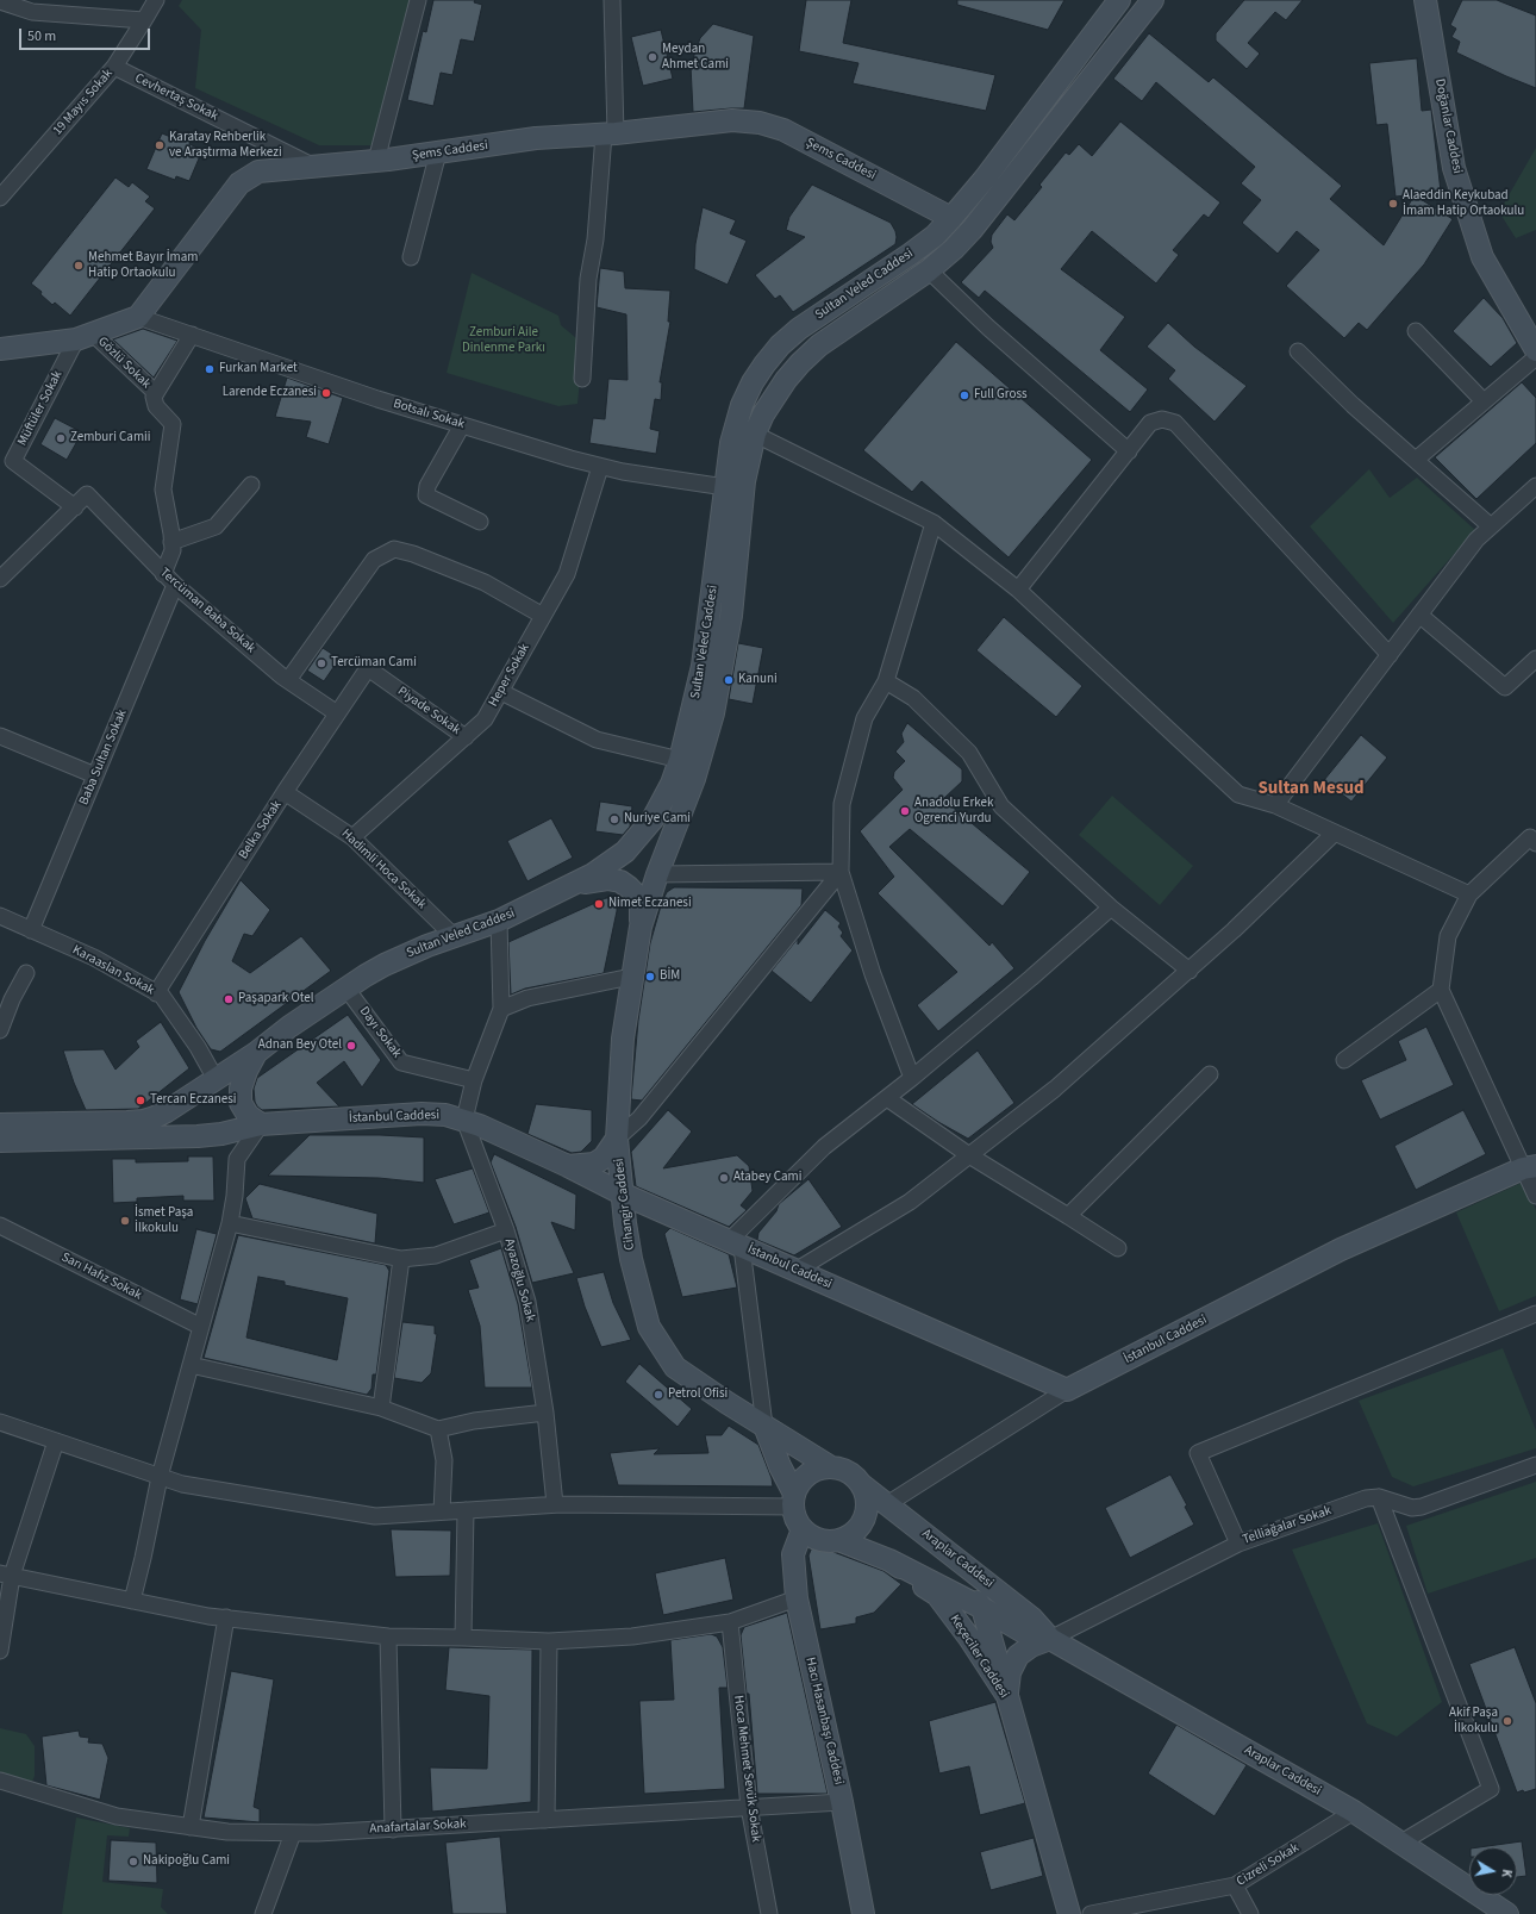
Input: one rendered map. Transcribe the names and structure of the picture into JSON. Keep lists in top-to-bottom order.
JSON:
{
  "streets": {
    "street": [
      "Cevhertaş Sokak",
      "19 Mayıs Sokak",
      "Doğanlar Caddesi",
      "Şems Caddesi",
      "Sultan Veled Caddesi",
      "Gözlü Sokak",
      "Müftüler Sokak",
      "Botsalı Sokak",
      "Tercüman Baba Sokak",
      "Heper Sokak",
      "Piyade Sokak",
      "Baba Sultan Sokak",
      "Belka Sokak",
      "Hadimli Hoca Sokak",
      "Karaaslan Sokak",
      "Dayı Sokak",
      "İstanbul Caddesi",
      "Cihangir Caddesi",
      "Sarı Hafız Sokak",
      "Ayazoğlu Sokak",
      "Telliağalar Sokak",
      "Araplar Caddesi",
      "Keçeciler Caddesi",
      "Hacı Hasanbaşı Caddesi",
      "Hoca Mehmet Sevük Sokak",
      "Anafartalar Sokak",
      "Cizreli Sokak"
    ]
  },
  "crossings": [
    ["Cevhertaş Sokak", "19 Mayıs Sokak"],
    ["Cevhertaş Sokak", "Şems Caddesi"],
    ["Şems Caddesi", "Sultan Veled Caddesi"],
    ["Şems Caddesi", "Botsalı Sokak"],
    ["Sultan Veled Caddesi", "Botsalı Sokak"],
    ["Sultan Veled Caddesi", "Hadimli Hoca Sokak"],
    ["Sultan Veled Caddesi", "Karaaslan Sokak"],
    ["Sultan Veled Caddesi", "Dayı Sokak"],
    ["Sultan Veled Caddesi", "Cihangir Caddesi"],
    ["Gözlü Sokak", "Müftüler Sokak"],
    ["Gözlü Sokak", "Botsalı Sokak"],
    ["Gözlü Sokak", "Tercüman Baba Sokak"],
    ["Müftüler Sokak", "Tercüman Baba Sokak"],
    ["Botsalı Sokak", "Heper Sokak"],
    ["Tercüman Baba Sokak", "Baba Sultan Sokak"],
    ["Tercüman Baba Sokak", "Belka Sokak"],
    ["Heper Sokak", "Piyade Sokak"],
    ["Heper Sokak", "Hadimli Hoca Sokak"],
    ["Piyade Sokak", "Belka Sokak"],
    ["Baba Sultan Sokak", "Karaaslan Sokak"],
    ["Belka Sokak", "Hadimli Hoca Sokak"],
    ["Belka Sokak", "Karaaslan Sokak"],
    ["İstanbul Caddesi", "Cihangir Caddesi"],
    ["İstanbul Caddesi", "Ayazoğlu Sokak"],
    ["Cihangir Caddesi", "Araplar Caddesi"],
    ["Cihangir Caddesi", "Keçeciler Caddesi"],
    ["Cihangir Caddesi", "Hacı Hasanbaşı Caddesi"],
    ["Telliağalar Sokak", "Araplar Caddesi"],
    ["Araplar Caddesi", "Keçeciler Caddesi"],
    ["Araplar Caddesi", "Hacı Hasanbaşı Caddesi"],
    ["Araplar Caddesi", "Cizreli Sokak"],
    ["Keçeciler Caddesi", "Hacı Hasanbaşı Caddesi"],
    ["Hacı Hasanbaşı Caddesi", "Anafartalar Sokak"],
    ["Hoca Mehmet Sevük Sokak", "Anafartalar Sokak"]
  ],
  "districts": ["Sultan Mesud"],
  "parks": ["Zemburi Aile Dinlenme Parkı"],
  "places": [
    "Meydan Ahmet Cami",
    "Karatay Rehberlik ve Araştırma Merkezi",
    "Alaeddin Keykubad İmam Hatip Ortaokulu",
    "Mehmet Bayır İmam Hatip Ortaokulu",
    "Furkan Market",
    "Larende Eczanesi",
    "Full Gross",
    "Zemburi Camii",
    "Tercüman Cami",
    "Kanuni",
    "Anadolu Erkek Ogrenci Yurdu",
    "Nuriye Cami",
    "Nimet Eczanesi",
    "BİM",
    "Paşapark Otel",
    "Adnan Bey Otel",
    "Tercan Eczanesi",
    "Atabey Cami",
    "İsmet Paşa İlkokulu",
    "Petrol Ofisi",
    "Akif Paşa İlkokulu",
    "Nakipoğlu Cami"
  ],
  "scale_bar": "50 m",
  "north": "right"
}
